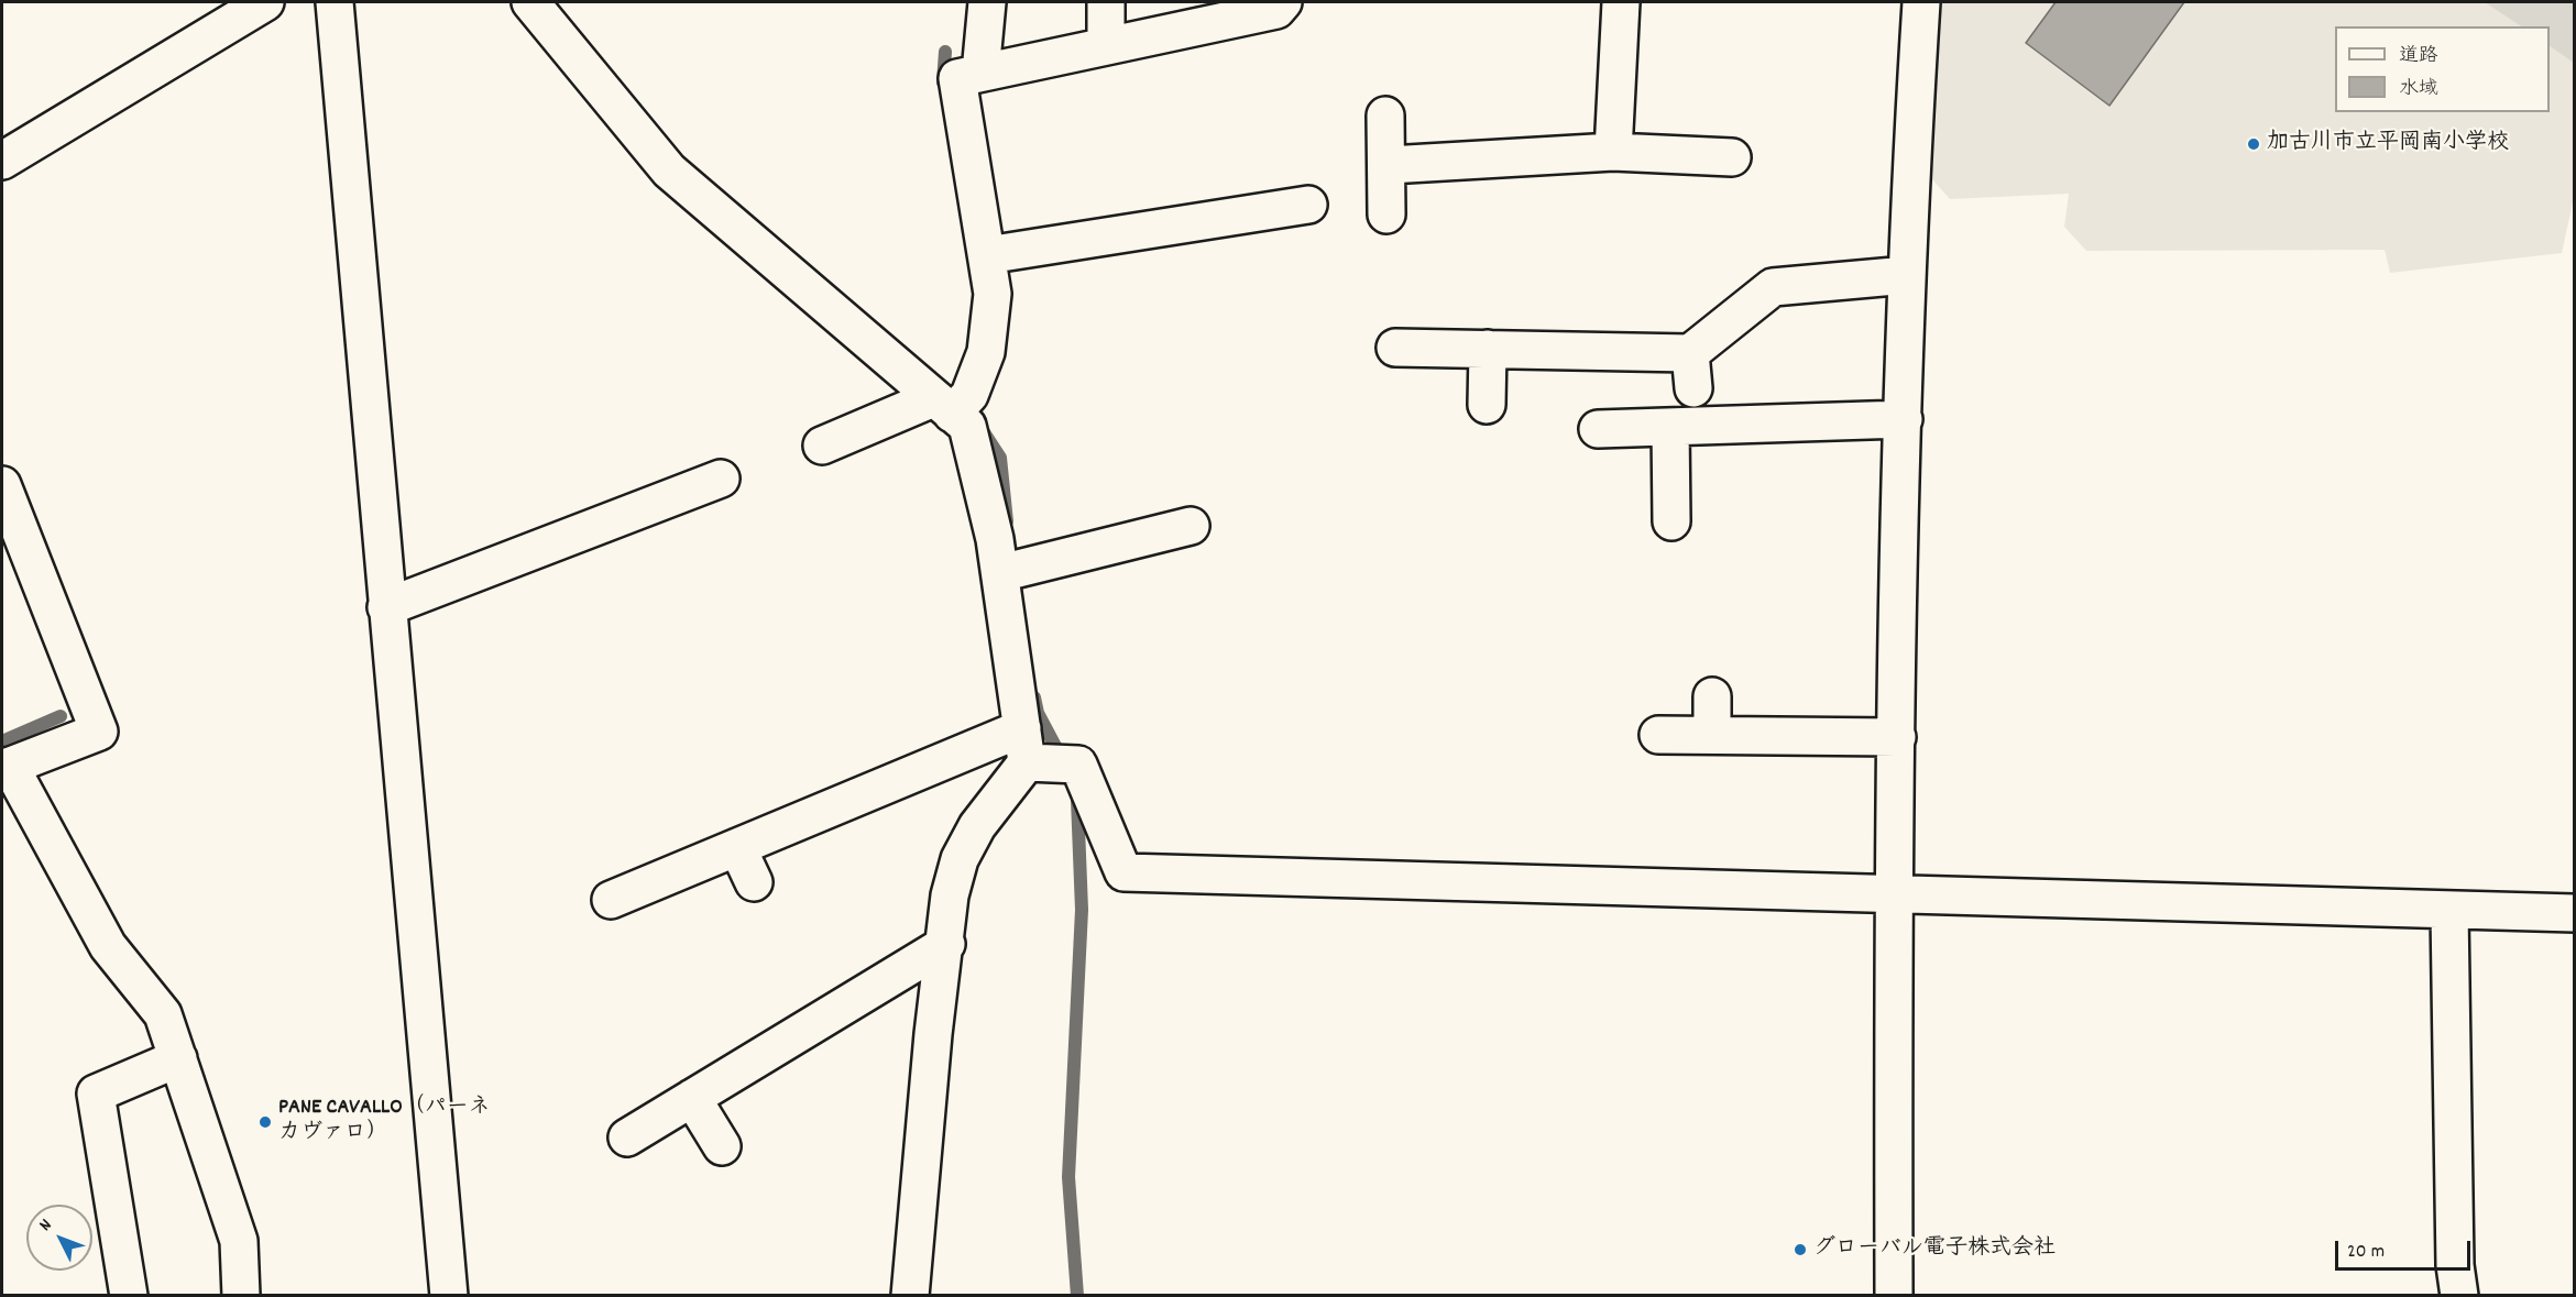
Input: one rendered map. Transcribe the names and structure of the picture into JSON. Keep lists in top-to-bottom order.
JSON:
{
  "places": ["加古川市立平岡南小学校", "PANE CAVALLO（パーネ カヴァロ）", "グローバル電子株式会社"],
  "legend": ["道路", "水域"],
  "scale_bar": "20 m",
  "north": "top left"
}
